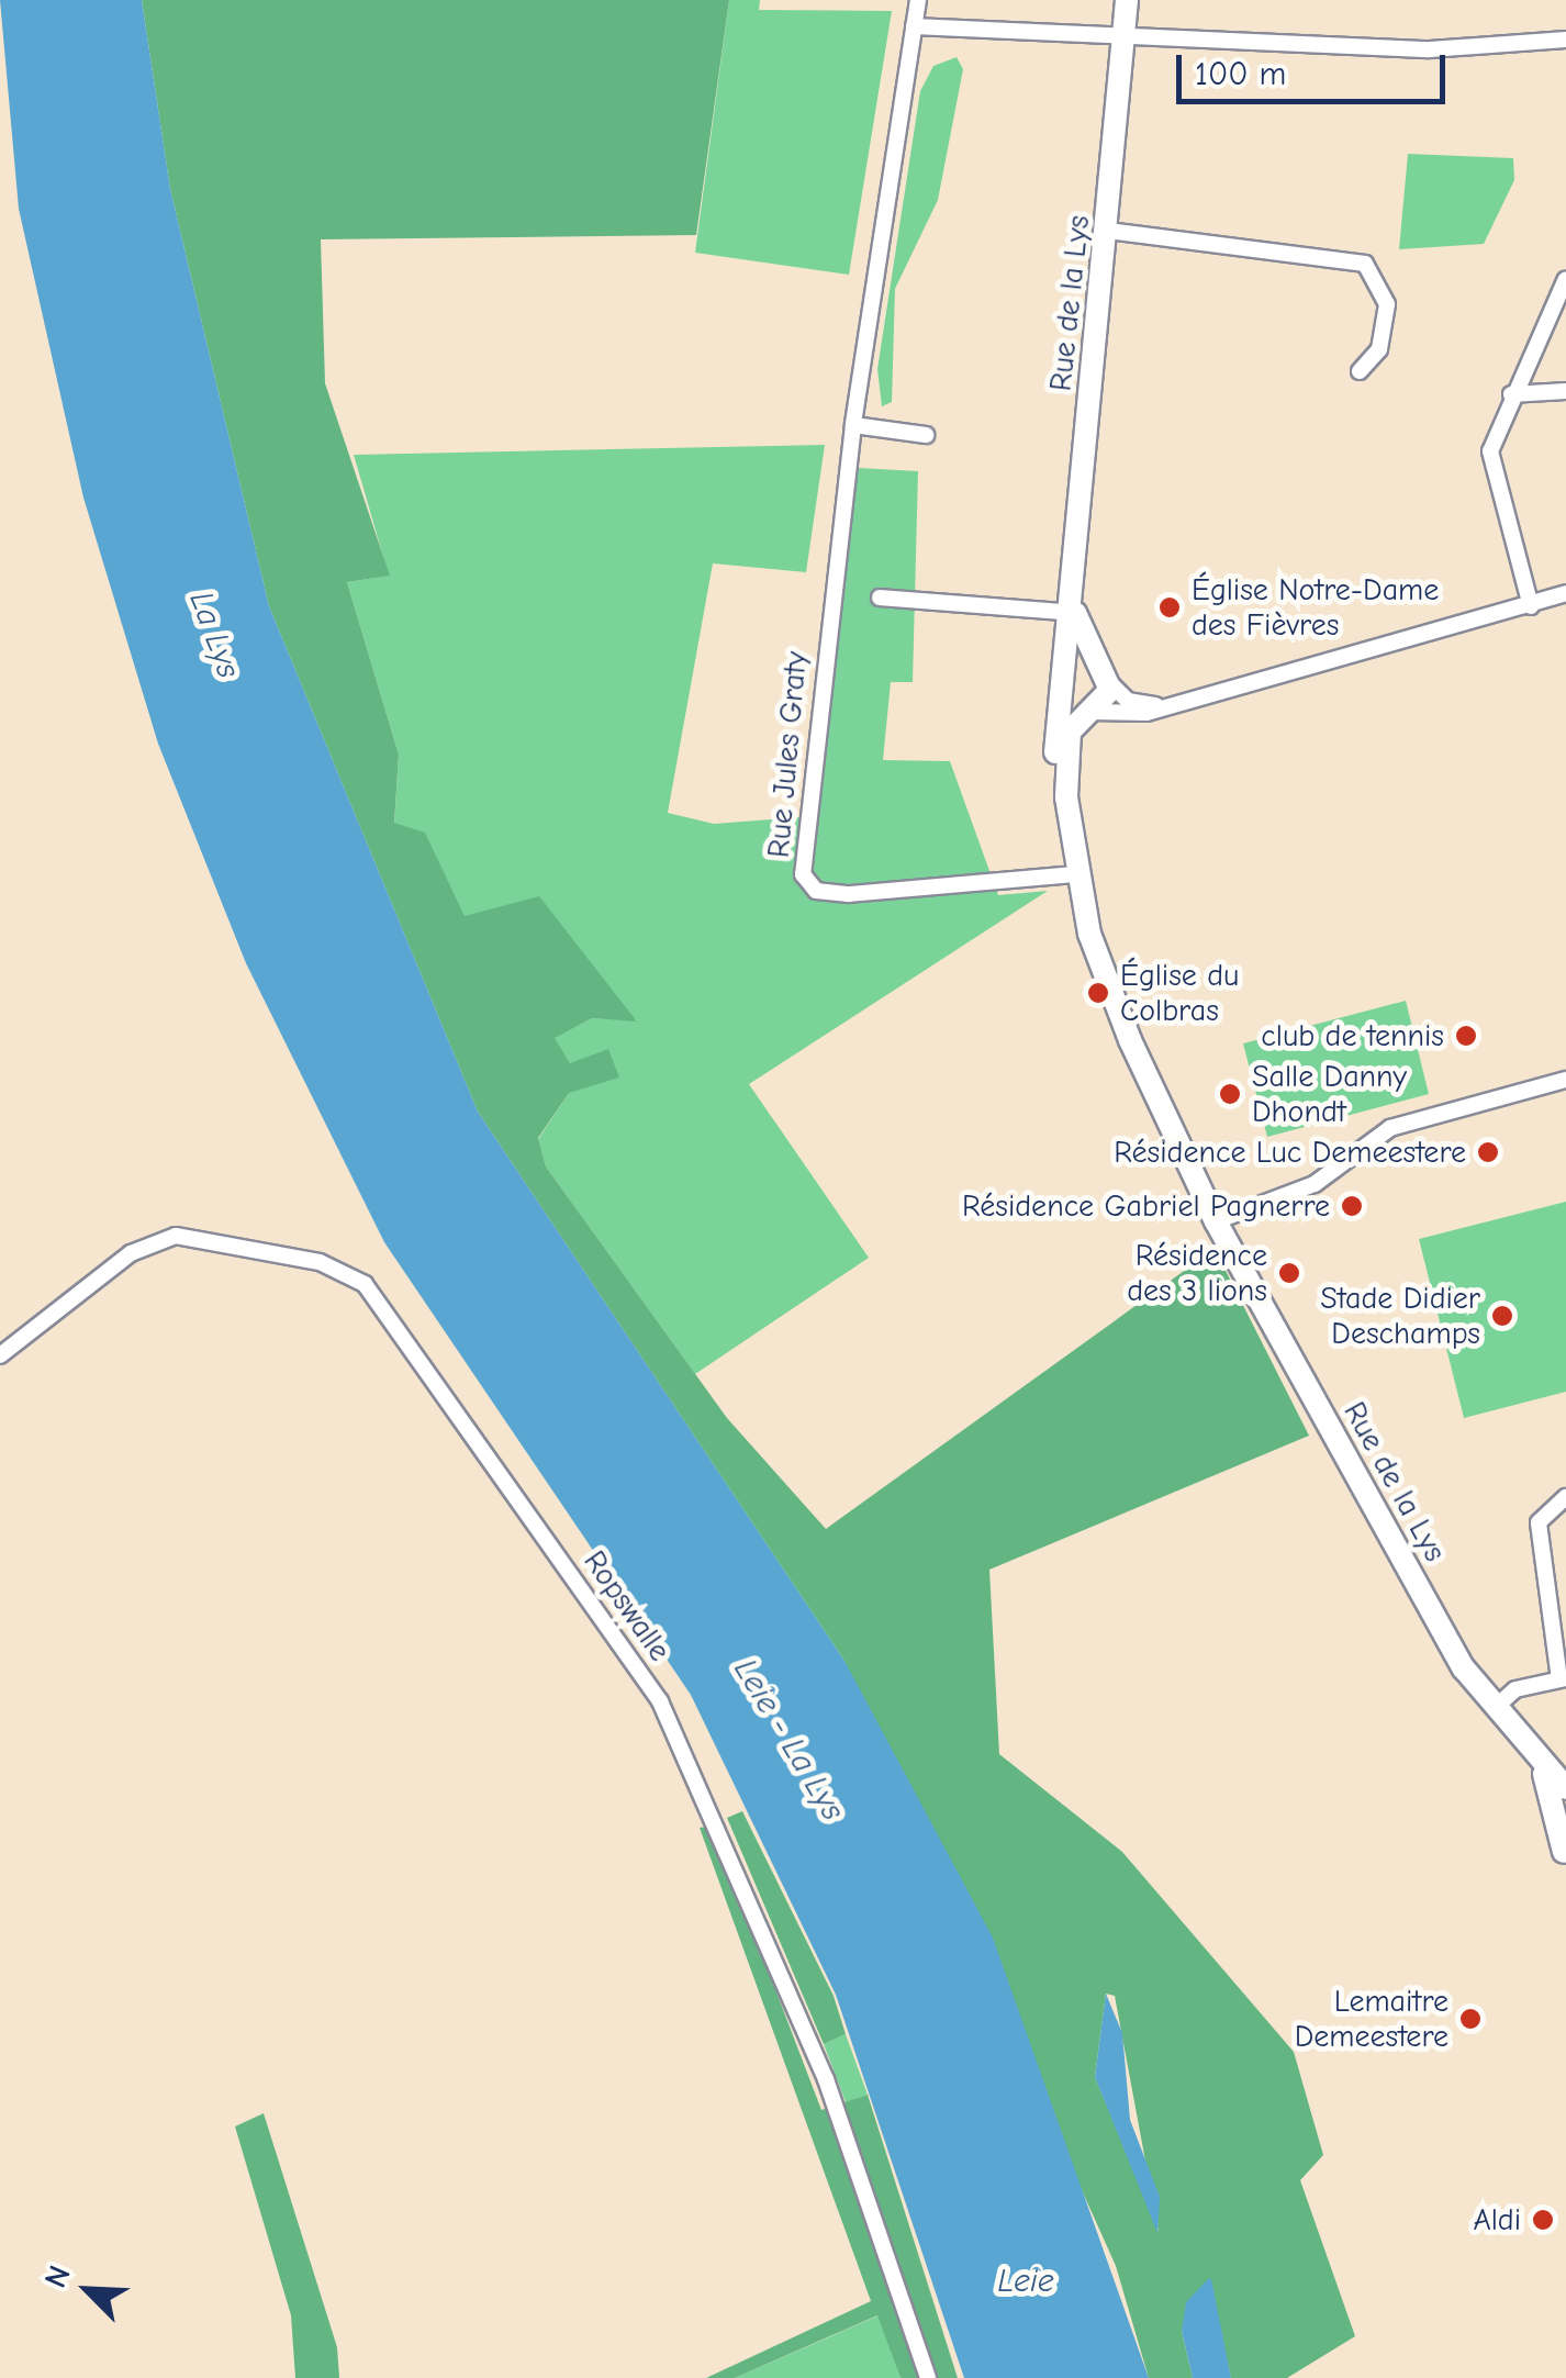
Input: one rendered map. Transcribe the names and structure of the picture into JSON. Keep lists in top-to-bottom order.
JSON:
{
  "streets": {
    "main road": ["Rue de la Lys"],
    "street": ["Rue Jules Graty", "Ropswalle"]
  },
  "crossings": [
    ["Rue de la Lys", "Rue Jules Graty"]
  ],
  "water": ["La Lys", "Leie - La Lys", "Leie"],
  "places": [
    "Église Notre-Dame des Fièvres",
    "Église du Colbras",
    "club de tennis",
    "Salle Danny Dhondt",
    "Résidence Luc Demeestere",
    "Résidence Gabriel Pagnerre",
    "Résidence des 3 lions",
    "Stade Didier Deschamps",
    "Lemaitre Demeestere",
    "Aldi"
  ],
  "scale_bar": "100 m",
  "north": "top left"
}
